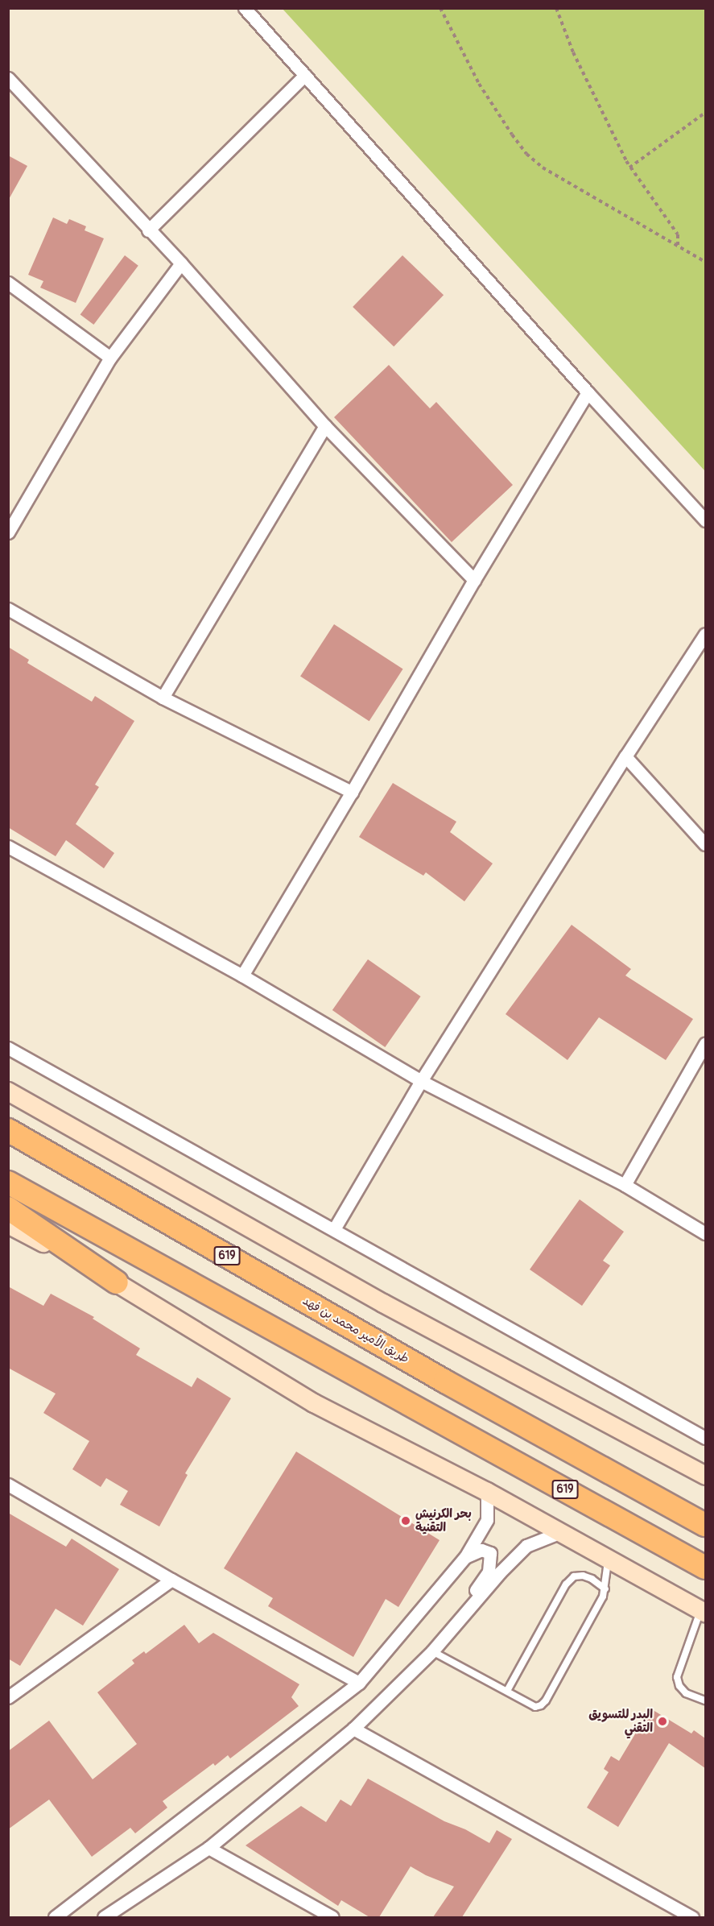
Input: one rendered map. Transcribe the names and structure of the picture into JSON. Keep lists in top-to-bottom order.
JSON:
{
  "streets": {
    "highway": ["619", "طريق الأمير محمد بن فهد"]
  },
  "places": ["بحر الكرنيش التقنية", "البدر للتسويق التقني"]
}
